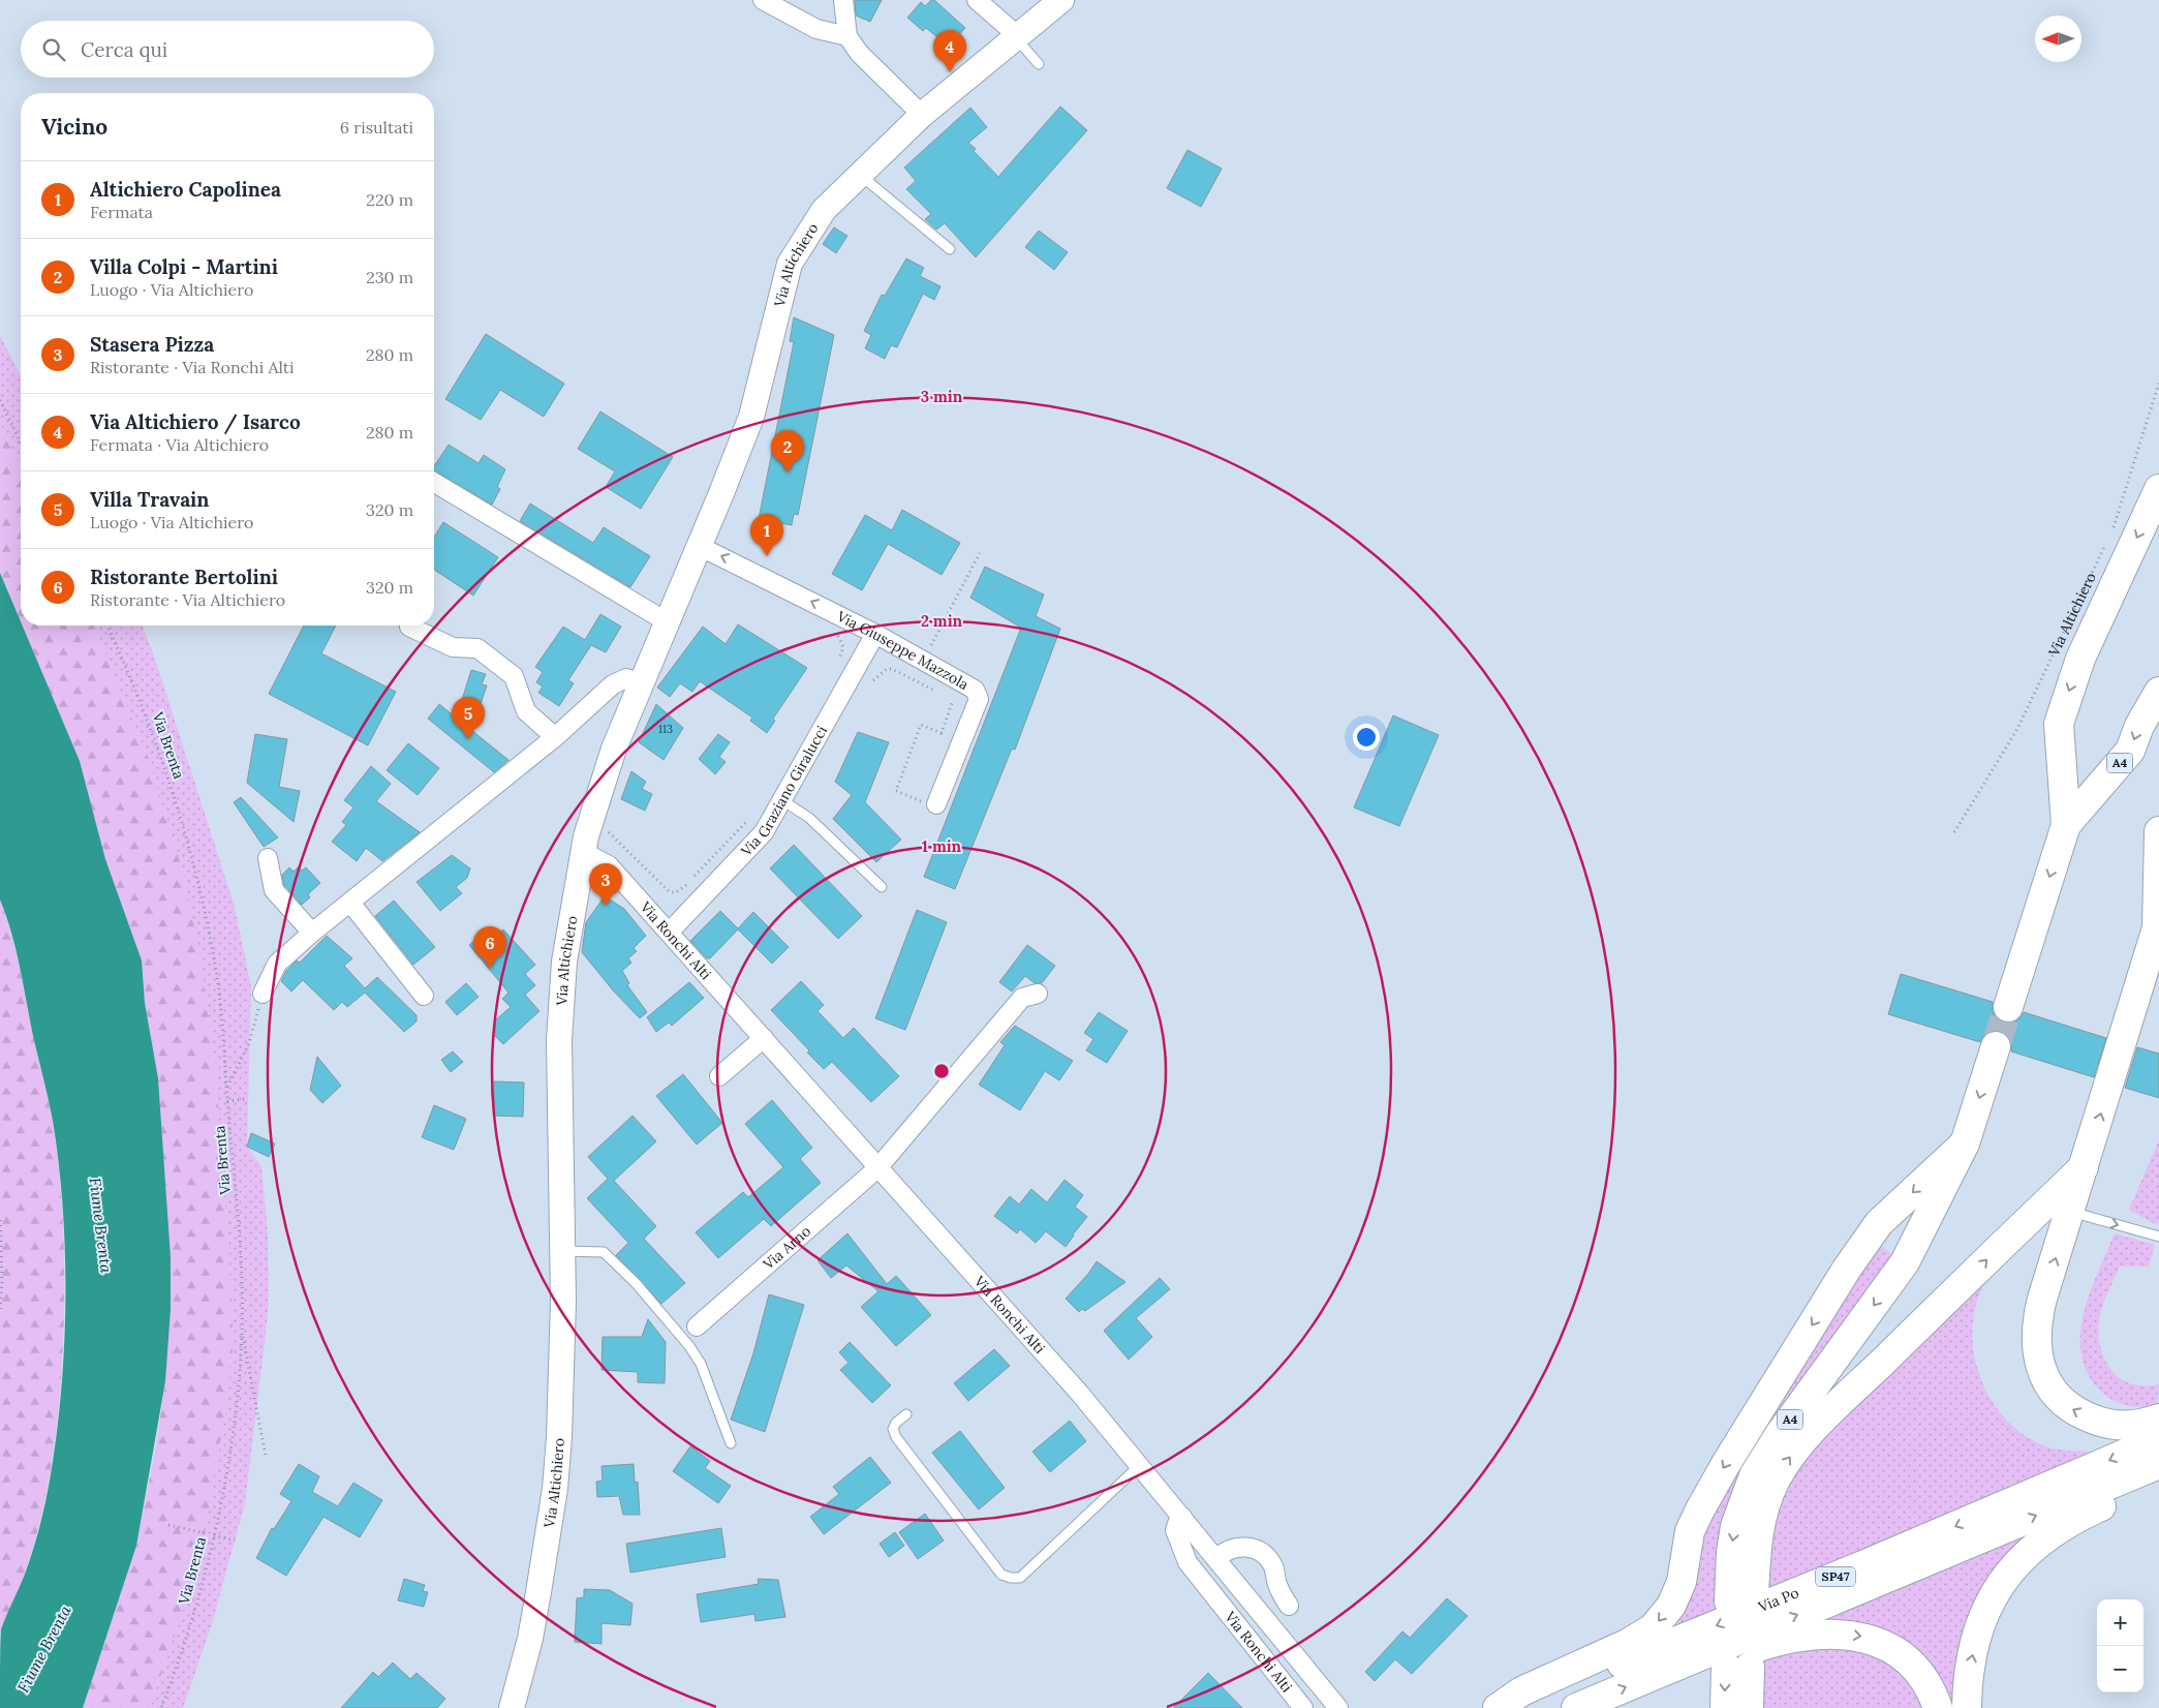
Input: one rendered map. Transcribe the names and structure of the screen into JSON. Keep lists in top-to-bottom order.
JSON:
{
  "streets": {
    "highway": ["A4", "SP47", "Via Po"],
    "street": [
      "Via Altichiero",
      "Via Giuseppe Mazzola",
      "Via Graziano Giralucci",
      "Via Ronchi Alti",
      "Via Arno"
    ],
    "path": ["Via Brenta"]
  },
  "crossings": [
    ["Via Altichiero", "Via Giuseppe Mazzola"],
    ["Via Altichiero", "Via Ronchi Alti"],
    ["Via Giuseppe Mazzola", "Via Graziano Giralucci"],
    ["Via Graziano Giralucci", "Via Ronchi Alti"],
    ["Via Ronchi Alti", "Via Arno"]
  ],
  "one_way": ["Via Giuseppe Mazzola"],
  "water": ["Fiume Brenta"],
  "house_numbers": ["113"],
  "north": "left",
  "page": {
    "search": "Cerca qui",
    "pins": [
      "4",
      "2",
      "1",
      "5",
      "3",
      "6"
    ],
    "heading": ["Vicino", "6 risultati"],
    "list": [
      {
        "mark": "1",
        "name": "Altichiero Capolinea",
        "note": "Fermata",
        "value": "220 m"
      },
      {
        "mark": "2",
        "name": "Villa Colpi - Martini",
        "note": "Luogo · Via Altichiero",
        "value": "230 m"
      },
      {
        "mark": "3",
        "name": "Stasera Pizza",
        "note": "Ristorante · Via Ronchi Alti",
        "value": "280 m"
      },
      {
        "mark": "4",
        "name": "Via Altichiero / Isarco",
        "note": "Fermata · Via Altichiero",
        "value": "280 m"
      },
      {
        "mark": "5",
        "name": "Villa Travain",
        "note": "Luogo · Via Altichiero",
        "value": "320 m"
      },
      {
        "mark": "6",
        "name": "Ristorante Bertolini",
        "note": "Ristorante · Via Altichiero",
        "value": "320 m"
      }
    ],
    "map_buttons": ["+", "−"]
  },
  "rings": ["3 min", "2 min", "1 min"]
}
